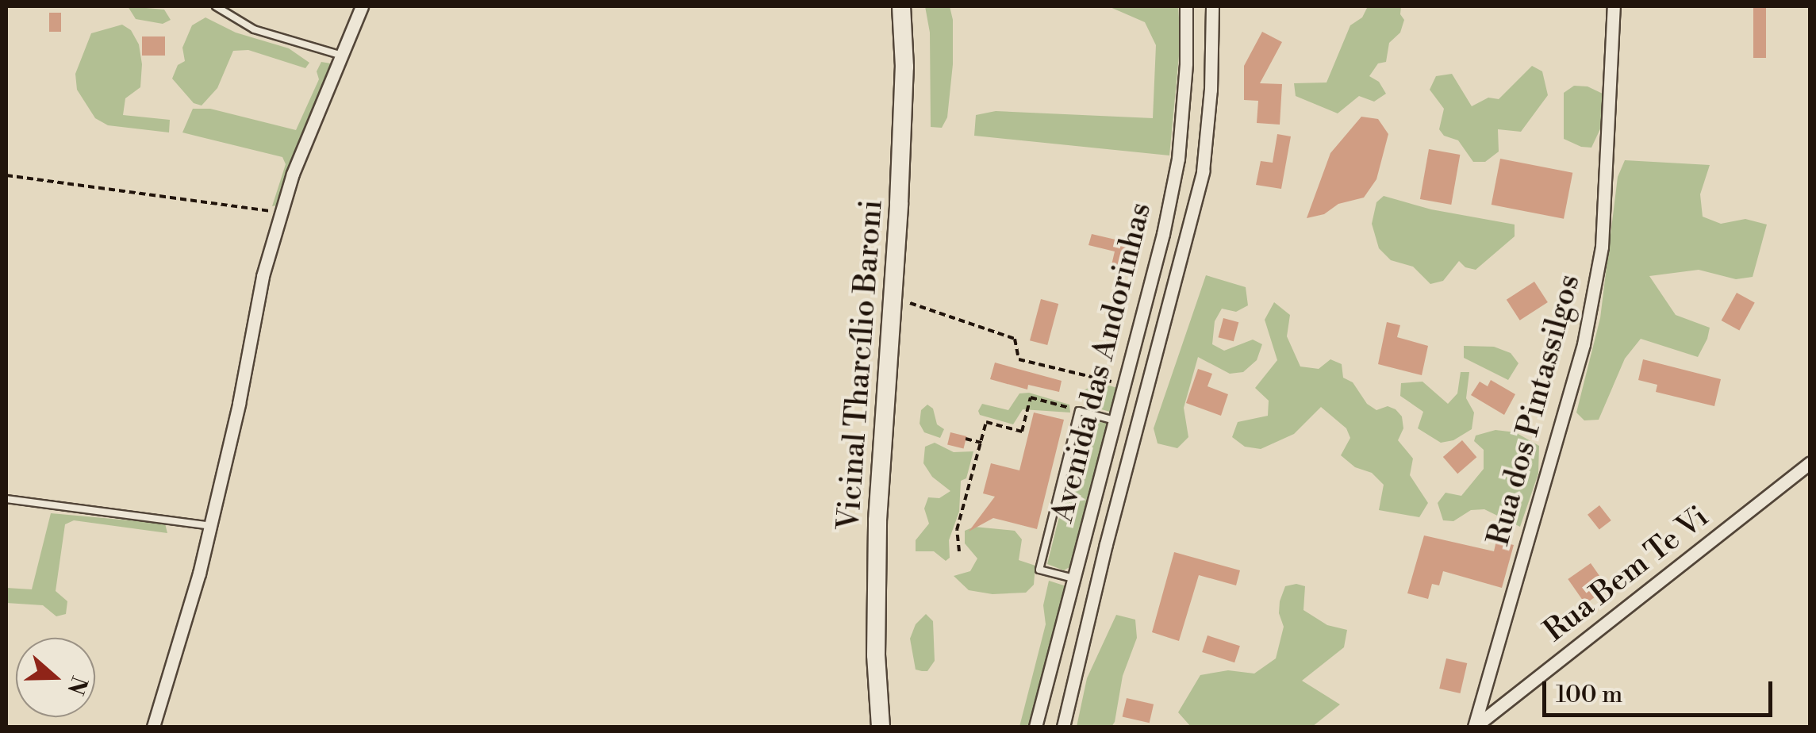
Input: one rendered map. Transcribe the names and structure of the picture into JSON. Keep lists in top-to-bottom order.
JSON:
{
  "streets": {
    "main road": ["Vicinal Tharcílio Baroni"],
    "street": ["Avenida das Andorinhas", "Rua dos Pintassilgos", "Rua Bem Te Vi"]
  },
  "crossings": [
    ["Rua dos Pintassilgos", "Rua Bem Te Vi"]
  ],
  "scale_bar": "100 m",
  "north": "right"
}
